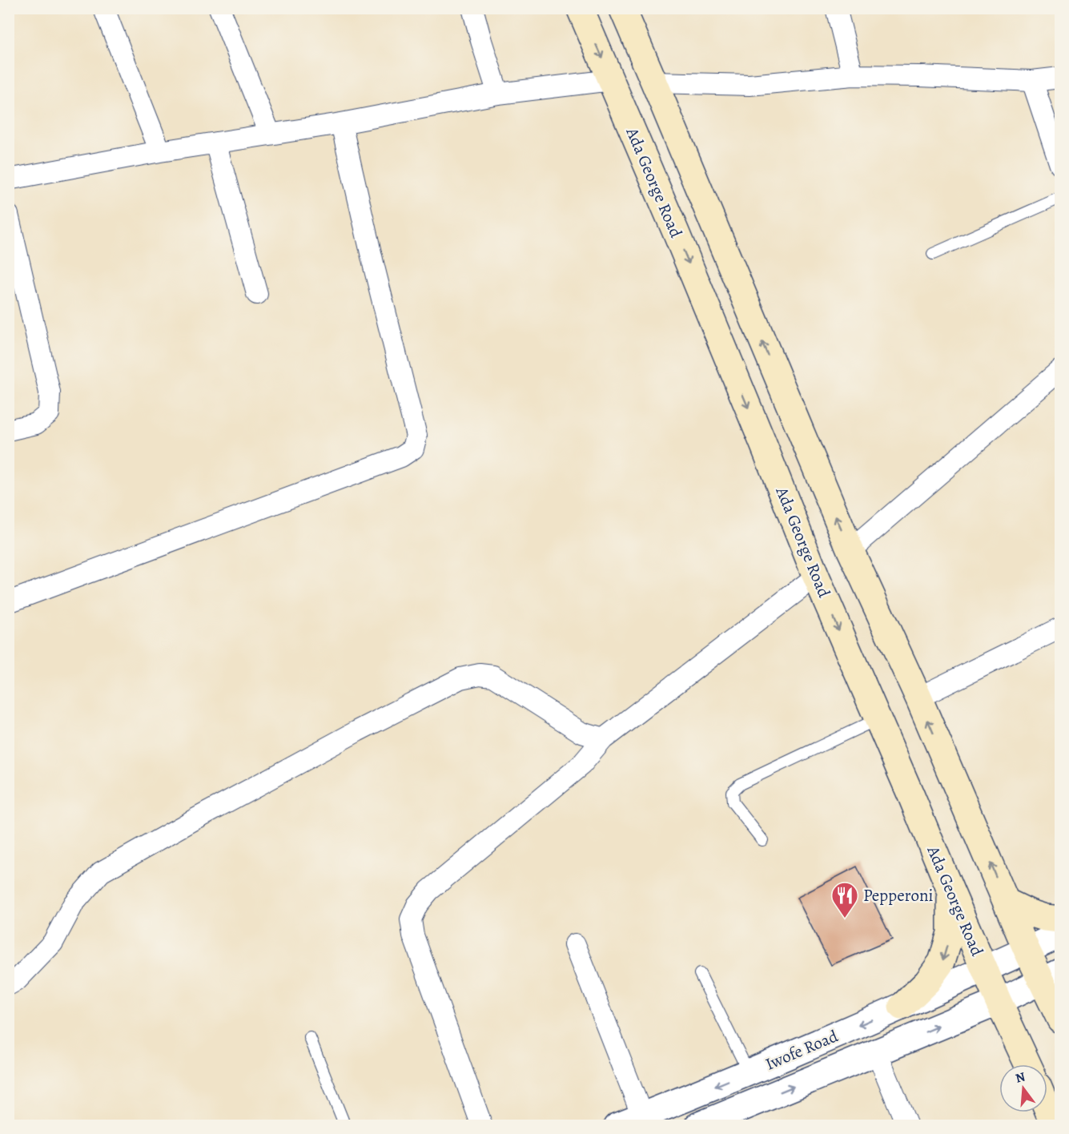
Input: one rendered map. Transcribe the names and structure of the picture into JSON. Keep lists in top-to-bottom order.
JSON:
{
  "streets": {
    "main road": ["Ada George Road"],
    "street": ["Iwofe Road"]
  },
  "crossings": [
    ["Ada George Road", "Iwofe Road"]
  ],
  "places": {
    "restaurant": ["Pepperoni"]
  },
  "north": "top"
}
